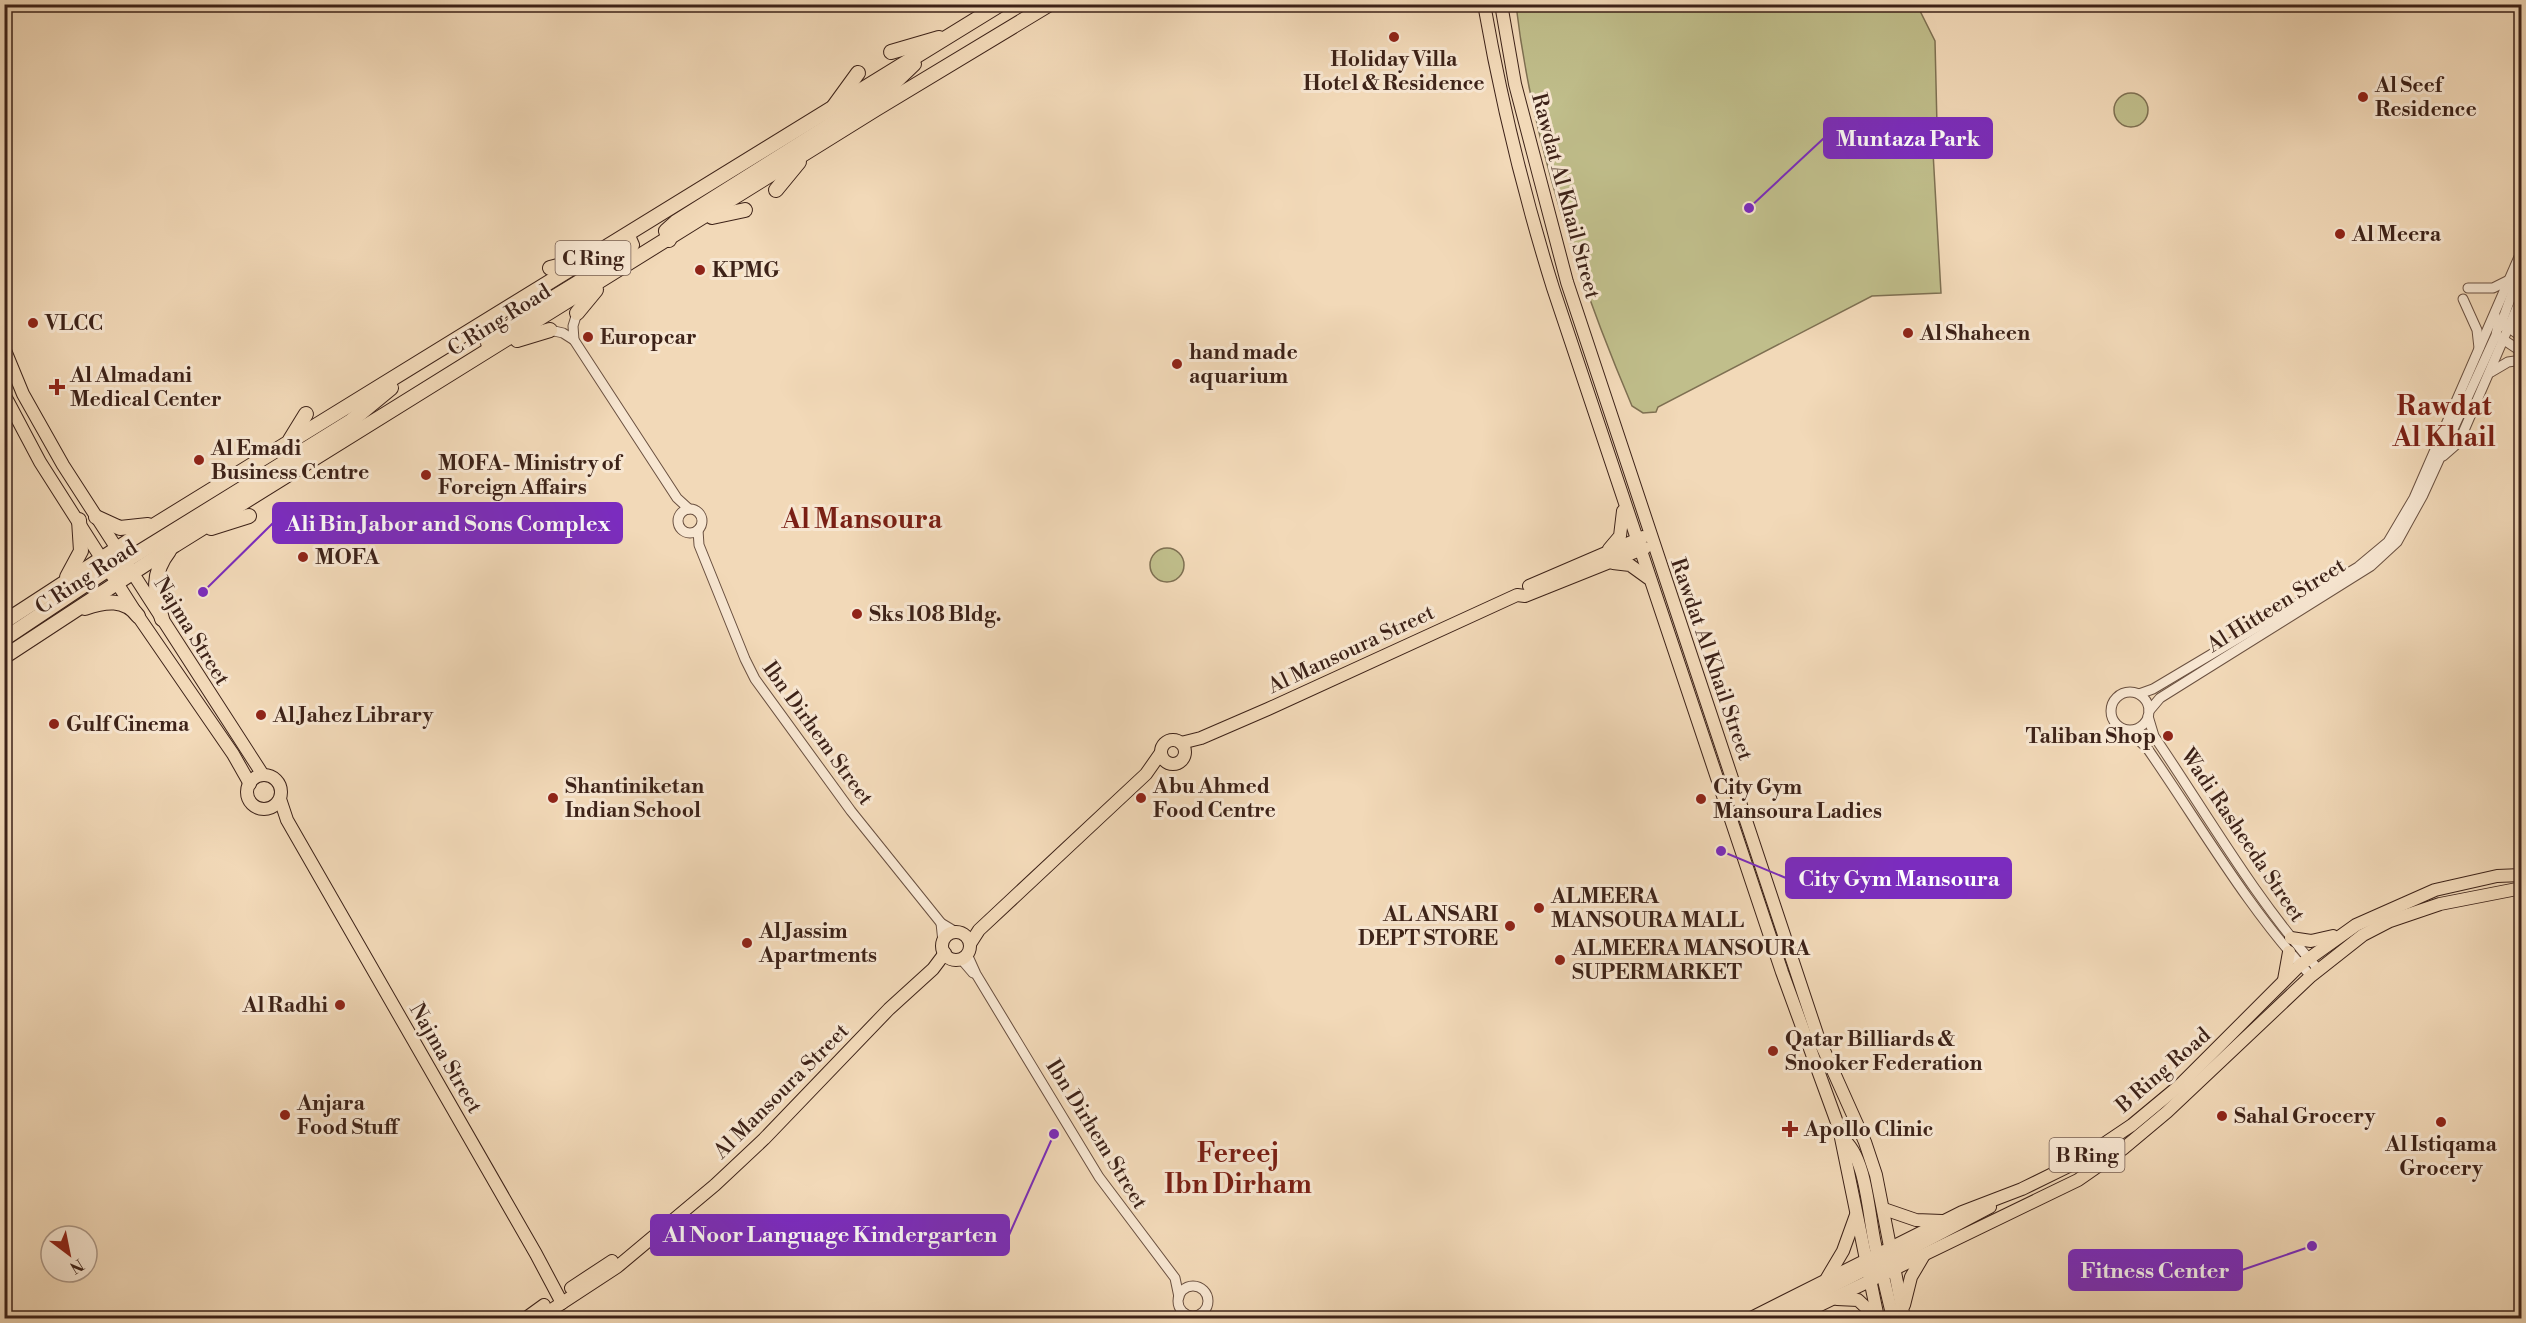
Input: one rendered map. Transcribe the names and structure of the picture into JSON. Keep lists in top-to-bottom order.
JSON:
{
  "streets": {
    "highway": ["C Ring", "C Ring Road"],
    "main road": [
      "Rawdat Al Khail Street",
      "Najma Street",
      "Al Mansoura Street",
      "B Ring Road",
      "B Ring"
    ],
    "street": ["Al Hitteen Street", "Ibn Dirhem Street", "Wadi Rasheeda Street"]
  },
  "crossings": [
    ["Rawdat Al Khail Street", "Al Mansoura Street"],
    ["Rawdat Al Khail Street", "B Ring Road"],
    ["C Ring Road", "Najma Street"],
    ["Al Hitteen Street", "Wadi Rasheeda Street"],
    ["Najma Street", "Al Mansoura Street"],
    ["Al Mansoura Street", "Ibn Dirhem Street"],
    ["Wadi Rasheeda Street", "B Ring Road"]
  ],
  "districts": ["Rawdat Al Khail", "Al Mansoura", "Fereej Ibn Dirham"],
  "places": {
    "other": [
      "Holiday Villa Hotel & Residence",
      "Al Seef Residence",
      "Muntaza Park",
      "Al Meera",
      "KPMG",
      "VLCC",
      "Al Shaheen",
      "Europcar",
      "hand made aquarium",
      "Al Emadi Business Centre",
      "MOFA- Ministry of Foreign Affairs",
      "MOFA",
      "Ali Bin Jabor and Sons Complex",
      "Sks 108 Bldg.",
      "Al Jahez Library",
      "Gulf Cinema",
      "Taliban Shop",
      "Shantiniketan Indian School",
      "Abu Ahmed Food Centre",
      "City Gym Mansoura Ladies",
      "City Gym Mansoura",
      "ALMEERA MANSOURA MALL",
      "AL ANSARI DEPT STORE",
      "Al Jassim Apartments",
      "ALMEERA MANSOURA SUPERMARKET",
      "Al Radhi",
      "Qatar Billiards & Snooker Federation",
      "Anjara Food Stuff",
      "Sahal Grocery",
      "Al Istiqama Grocery",
      "Al Noor Language Kindergarten",
      "Fitness Center"
    ],
    "health": ["Al Almadani Medical Center", "Apollo Clinic"]
  },
  "north": "bottom right"
}
